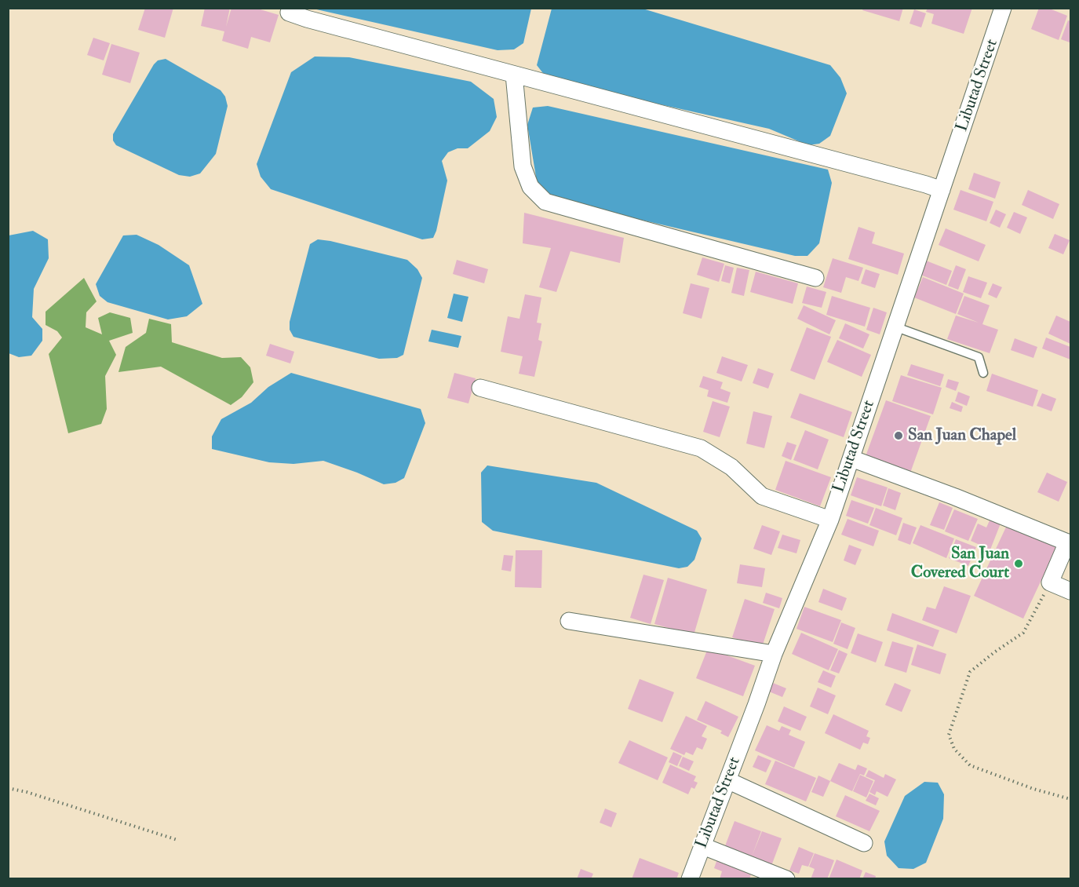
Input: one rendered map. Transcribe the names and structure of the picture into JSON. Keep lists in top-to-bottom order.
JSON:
{
  "streets": {
    "street": ["Libutad Street"]
  },
  "places": ["San Juan Chapel", "San Juan Covered Court"]
}
